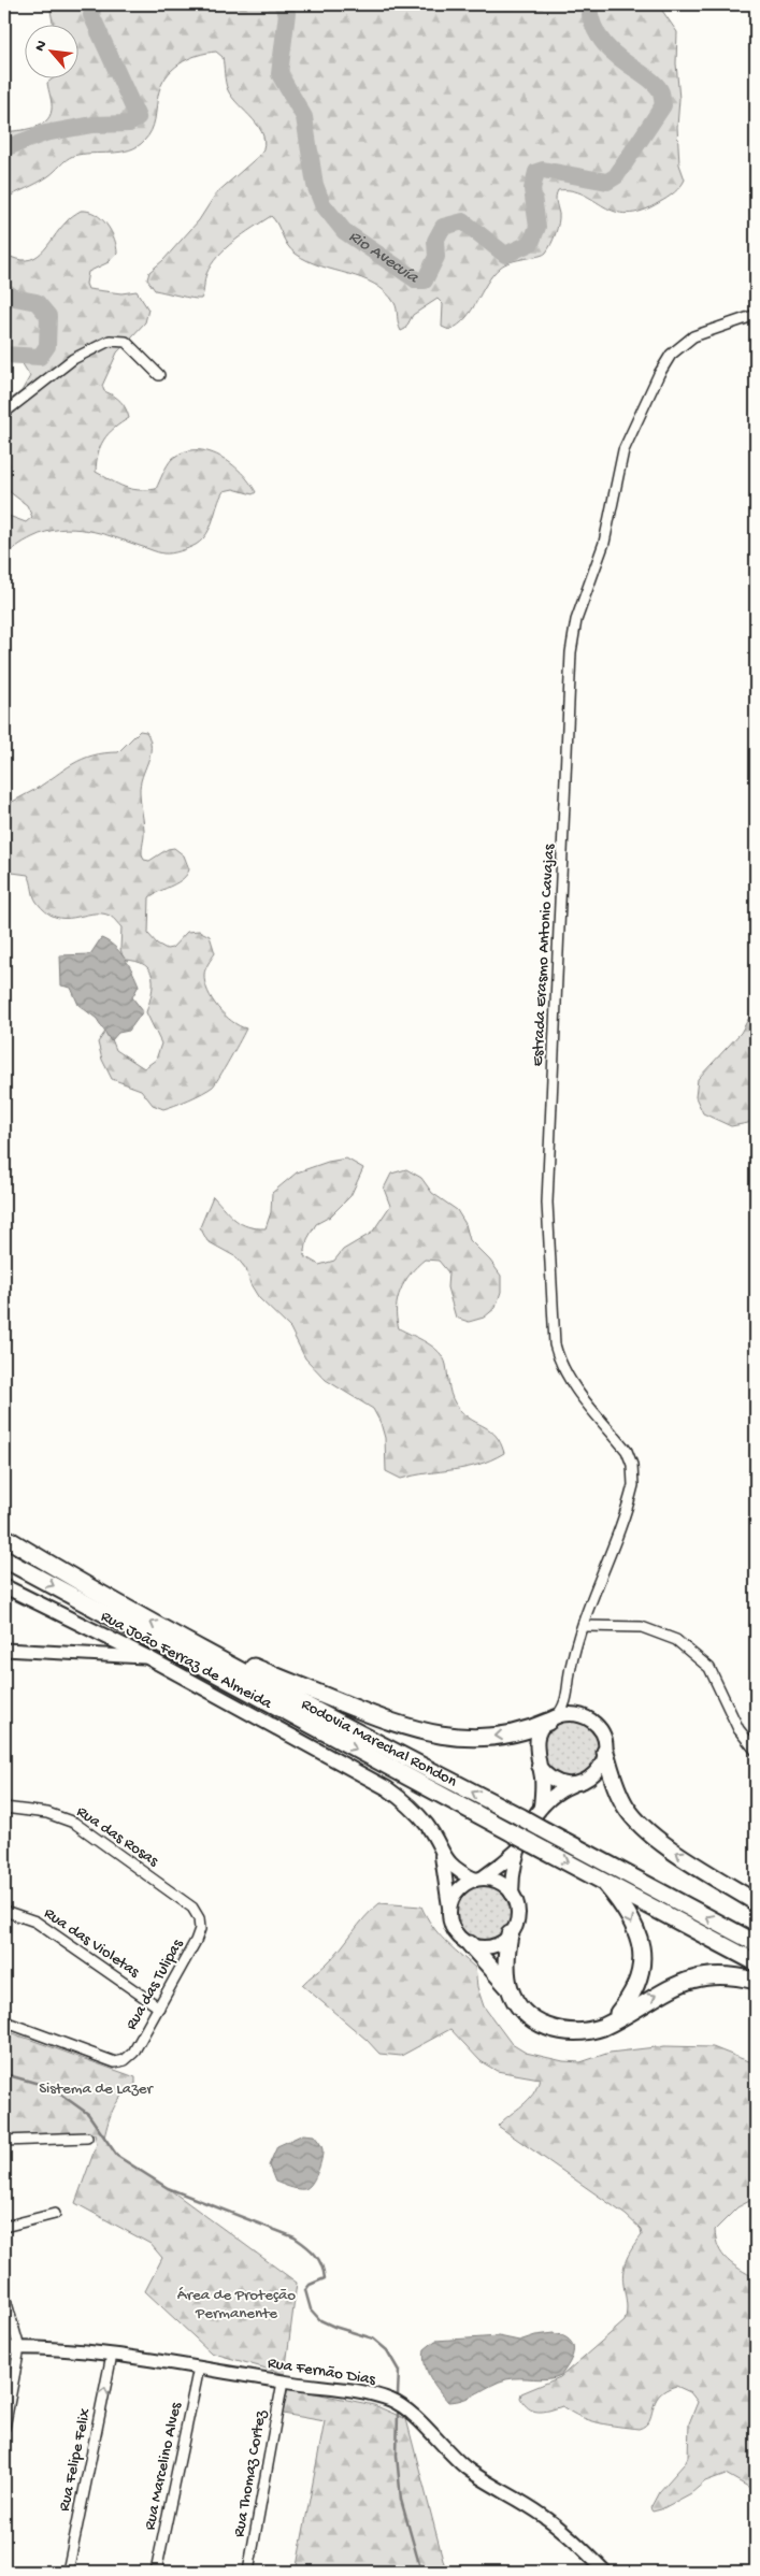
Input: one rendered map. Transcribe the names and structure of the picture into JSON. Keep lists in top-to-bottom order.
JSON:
{
  "streets": {
    "highway": ["Rodovia Marechal Rondon"],
    "main road": ["Rua João Ferraz de Almeida"],
    "street": [
      "Estrada Erasmo Antonio Cavajas",
      "Rua das Rosas",
      "Rua das Violetas",
      "Rua das Tulipas",
      "Rua Fernão Dias",
      "Rua Felipe Felix",
      "Rua Marcelino Alves",
      "Rua Thomaz Cortez"
    ]
  },
  "crossings": [
    ["Rua das Rosas", "Rua das Tulipas"],
    ["Rua das Violetas", "Rua das Tulipas"],
    ["Rua Fernão Dias", "Rua Felipe Felix"],
    ["Rua Fernão Dias", "Rua Marcelino Alves"],
    ["Rua Fernão Dias", "Rua Thomaz Cortez"]
  ],
  "one_way": ["Rua Felipe Felix"],
  "water": ["Rio Avecuía"],
  "parks": ["Sistema de Lazer", "Área de Proteção Permanente"],
  "north": "top left"
}
